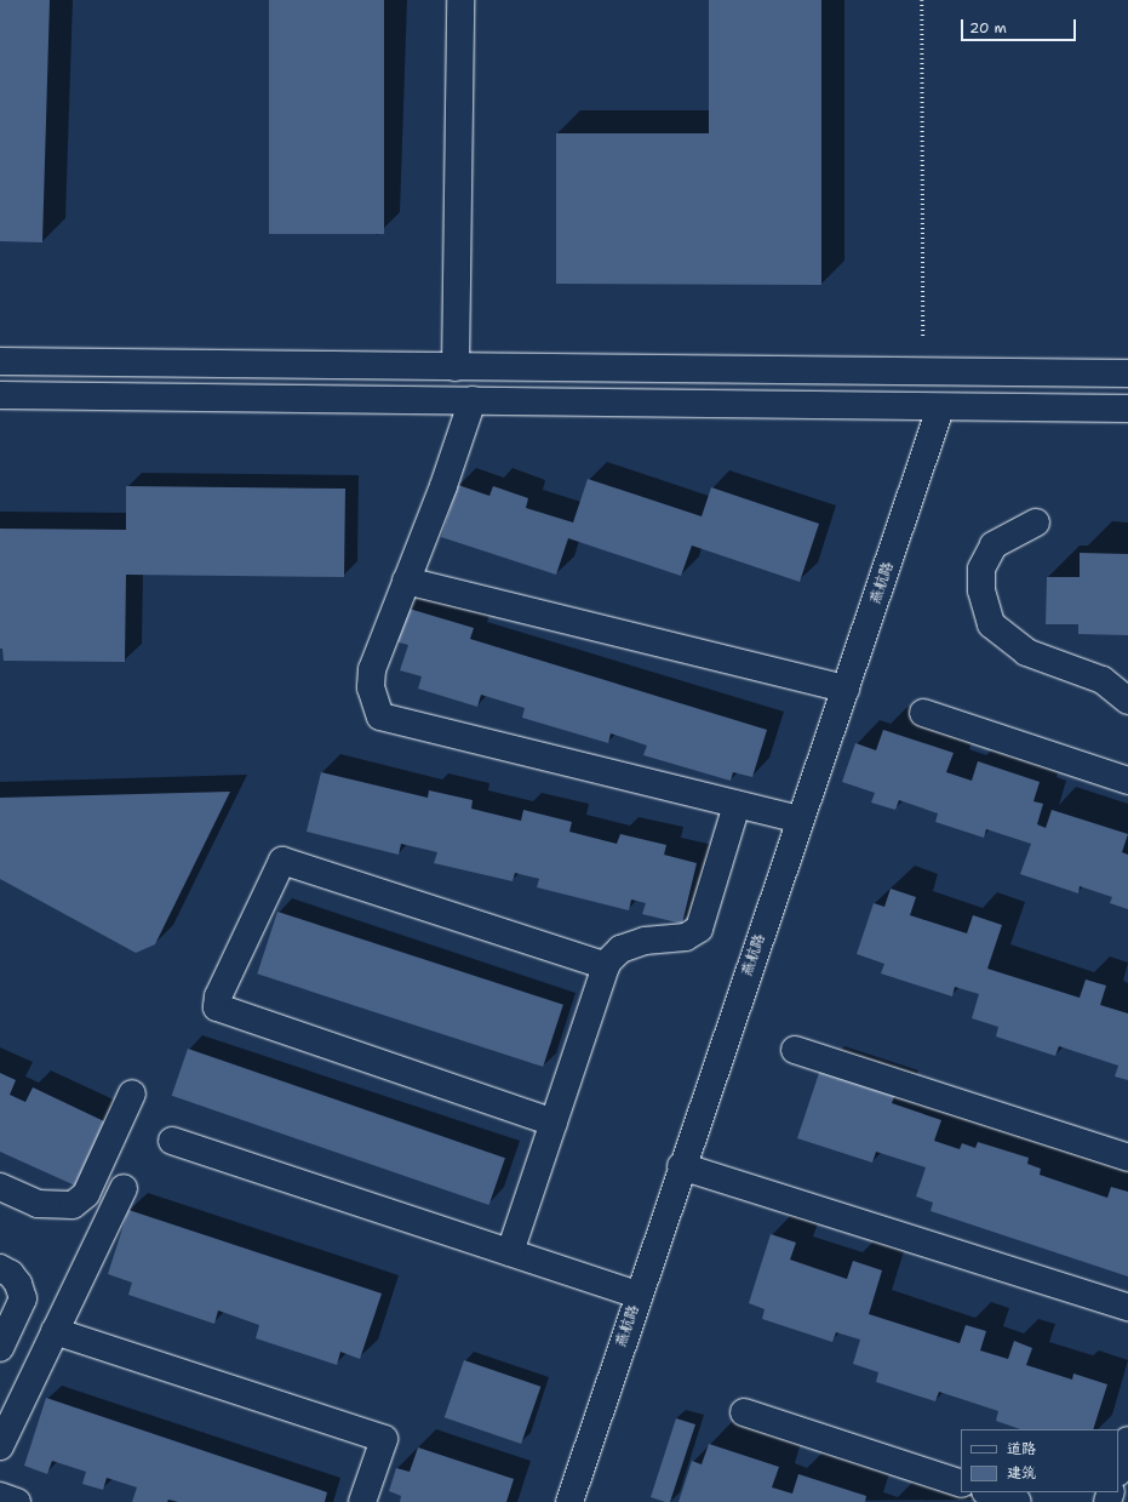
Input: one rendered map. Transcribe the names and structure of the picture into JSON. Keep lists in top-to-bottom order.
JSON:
{
  "streets": {
    "street": ["燕航路"]
  },
  "legend": ["道路", "建筑"],
  "scale_bar": "20 m"
}
